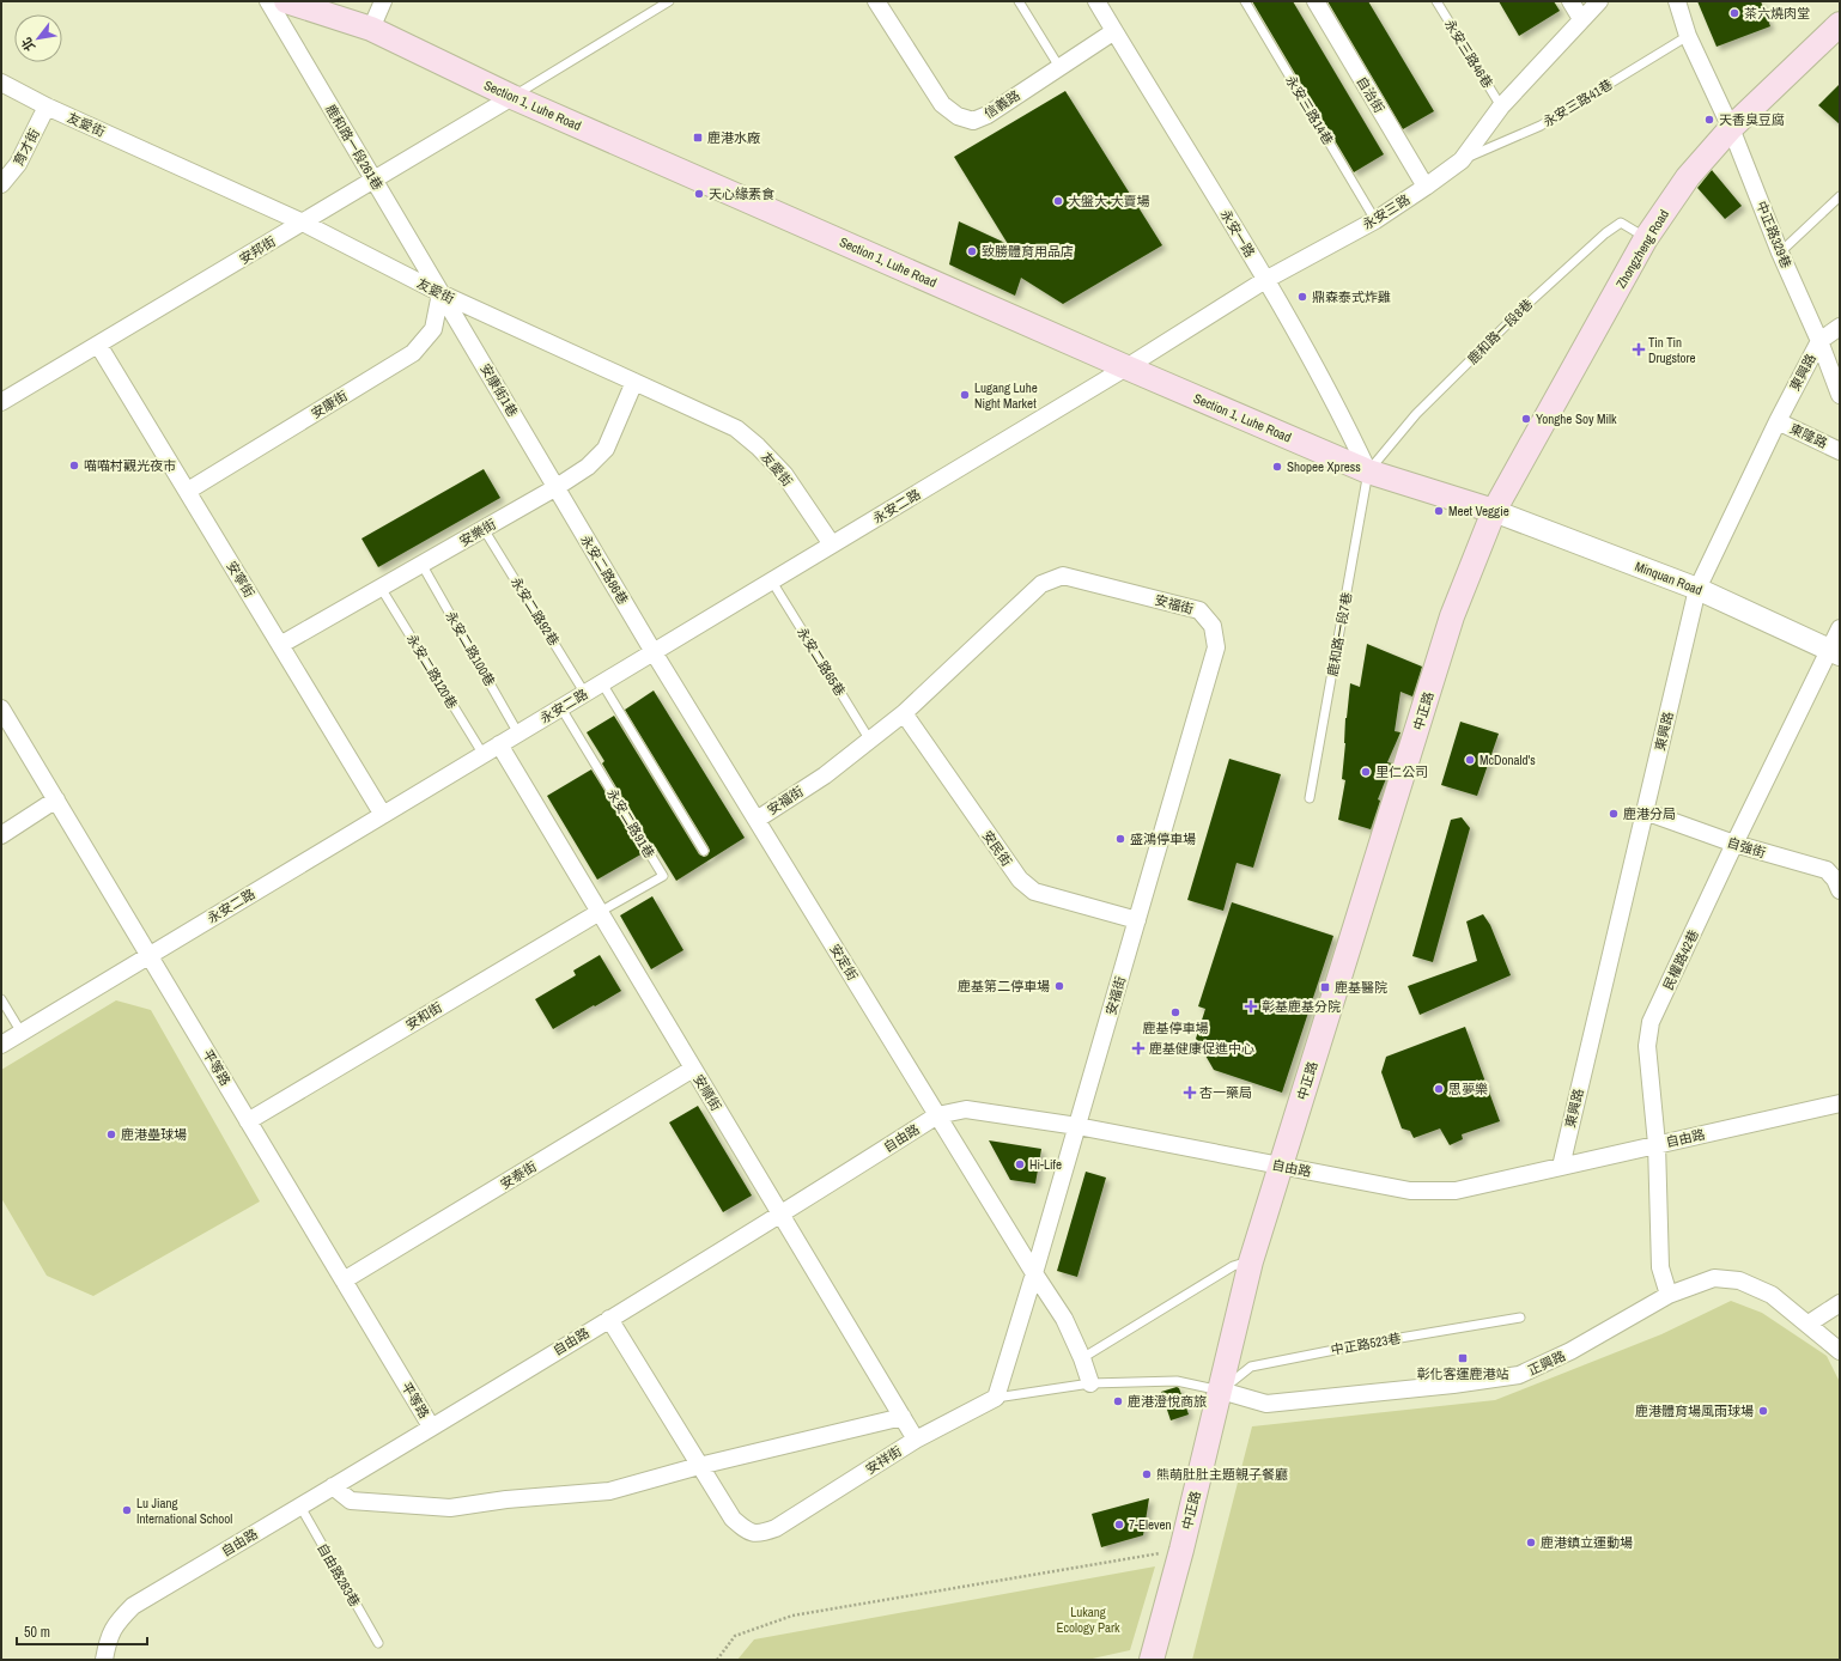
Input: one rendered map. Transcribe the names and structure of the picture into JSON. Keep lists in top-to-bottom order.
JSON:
{
  "streets": {
    "main road": ["Section 1, Luhe Road", "Zhongzheng Road", "中正路"],
    "street": [
      "自治街",
      "信義路",
      "友愛街",
      "育才街",
      "鹿和路一段261巷",
      "永安三路",
      "永安一路",
      "中正路329巷",
      "安邦街",
      "東興路",
      "安康街1巷",
      "安康街",
      "東隆路",
      "永安二路",
      "安樂街",
      "永安二路86巷",
      "Minquan Road",
      "安寧街",
      "安福街",
      "自強街",
      "安民街",
      "民權路42巷",
      "安定街",
      "安和街",
      "平等路",
      "安順街",
      "自由路",
      "安泰街",
      "正興路",
      "安祥街"
    ],
    "lane": [
      "永安三路46巷",
      "永安三路41巷",
      "永安三路14巷",
      "鹿和路一段8巷",
      "永安二路92巷",
      "鹿和路一段7巷",
      "永安二路100巷",
      "永安二路65巷",
      "永安二路120巷",
      "永安二路91巷",
      "中正路523巷",
      "自由路283巷"
    ]
  },
  "crossings": [
    ["永安三路46巷", "永安三路"],
    ["自治街", "永安三路"],
    ["永安三路41巷", "永安三路"],
    ["永安三路41巷", "中正路329巷"],
    ["信義路", "永安一路"],
    ["Section 1, Luhe Road", "永安三路"],
    ["Section 1, Luhe Road", "永安一路"],
    ["Section 1, Luhe Road", "Zhongzheng Road"],
    ["Section 1, Luhe Road", "安邦街"],
    ["Section 1, Luhe Road", "鹿和路一段8巷"],
    ["Section 1, Luhe Road", "永安二路"],
    ["Section 1, Luhe Road", "Minquan Road"],
    ["Section 1, Luhe Road", "鹿和路一段7巷"],
    ["Section 1, Luhe Road", "中正路"],
    ["永安三路14巷", "永安三路"],
    ["友愛街", "育才街"],
    ["友愛街", "鹿和路一段261巷"],
    ["友愛街", "安邦街"],
    ["友愛街", "安康街1巷"],
    ["友愛街", "安康街"],
    ["友愛街", "永安二路"],
    ["友愛街", "安樂街"],
    ["鹿和路一段261巷", "安邦街"],
    ["鹿和路一段261巷", "安康街1巷"],
    ["鹿和路一段261巷", "安康街"],
    ["永安三路", "永安一路"],
    ["永安三路", "永安二路"],
    ["永安一路", "鹿和路一段8巷"],
    ["永安一路", "鹿和路一段7巷"],
    ["中正路329巷", "Zhongzheng Road"],
    ["中正路329巷", "東興路"],
    ["Zhongzheng Road", "鹿和路一段8巷"],
    ["Zhongzheng Road", "Minquan Road"],
    ["Zhongzheng Road", "中正路"],
    ["安邦街", "安寧街"],
    ["鹿和路一段8巷", "鹿和路一段7巷"],
    ["東興路", "東隆路"],
    ["東興路", "Minquan Road"],
    ["東興路", "自強街"],
    ["東興路", "自由路"],
    ["安康街1巷", "安康街"],
    ["安康街1巷", "安樂街"],
    ["安康街1巷", "永安二路86巷"],
    ["安康街", "安寧街"],
    ["永安二路", "永安二路86巷"],
    ["永安二路", "安寧街"],
    ["永安二路", "永安二路92巷"],
    ["永安二路", "永安二路100巷"],
    ["永安二路", "永安二路65巷"],
    ["永安二路", "永安二路120巷"],
    ["永安二路", "永安二路91巷"],
    ["永安二路", "安定街"],
    ["永安二路", "平等路"],
    ["永安二路", "安順街"],
    ["安樂街", "永安二路86巷"],
    ["安樂街", "安寧街"],
    ["安樂街", "永安二路92巷"],
    ["安樂街", "永安二路100巷"],
    ["安樂街", "永安二路120巷"],
    ["永安二路86巷", "安定街"],
    ["Minquan Road", "中正路"],
    ["Minquan Road", "民權路42巷"],
    ["安福街", "永安二路65巷"],
    ["安福街", "安民街"],
    ["安福街", "安定街"],
    ["安福街", "自由路"],
    ["中正路", "自由路"],
    ["中正路", "中正路523巷"],
    ["中正路", "正興路"],
    ["永安二路91巷", "安和街"],
    ["永安二路91巷", "安順街"],
    ["自強街", "民權路42巷"],
    ["民權路42巷", "自由路"],
    ["民權路42巷", "正興路"],
    ["安定街", "自由路"],
    ["安和街", "平等路"],
    ["安和街", "安順街"],
    ["平等路", "自由路"],
    ["平等路", "安泰街"],
    ["安順街", "自由路"],
    ["安順街", "安泰街"],
    ["安順街", "安祥街"],
    ["自由路", "安祥街"],
    ["自由路", "自由路283巷"],
    ["中正路523巷", "正興路"]
  ],
  "parks": ["Lukang Ecology Park"],
  "places": {
    "other": [
      "茶六燒肉堂",
      "天香臭豆腐",
      "天心緣素食",
      "大盤大 大賣場",
      "致勝體育用品店",
      "鼎森泰式炸雞",
      "Lugang Luhe Night Market",
      "Yonghe Soy Milk",
      "喵喵村觀光夜市",
      "Shopee Xpress",
      "Meet Veggie",
      "McDonald's",
      "里仁公司",
      "鹿港分局",
      "盛鴻停車場",
      "鹿基第二停車場",
      "鹿基停車場",
      "思夢樂",
      "鹿港壘球場",
      "Hi-Life",
      "鹿港澄悅商旅",
      "鹿港體育場風雨球場",
      "熊萌肚肚主題親子餐廳",
      "Lu Jiang International School",
      "7-Eleven",
      "鹿港鎮立運動場"
    ],
    "transit": ["鹿港水廠", "鹿基醫院", "彰化客運鹿港站"],
    "health": [
      "Tin Tin Drugstore",
      "彰基鹿基分院",
      "鹿基健康促進中心",
      "杏一藥局"
    ]
  },
  "scale_bar": "50 m",
  "north": "bottom left"
}
